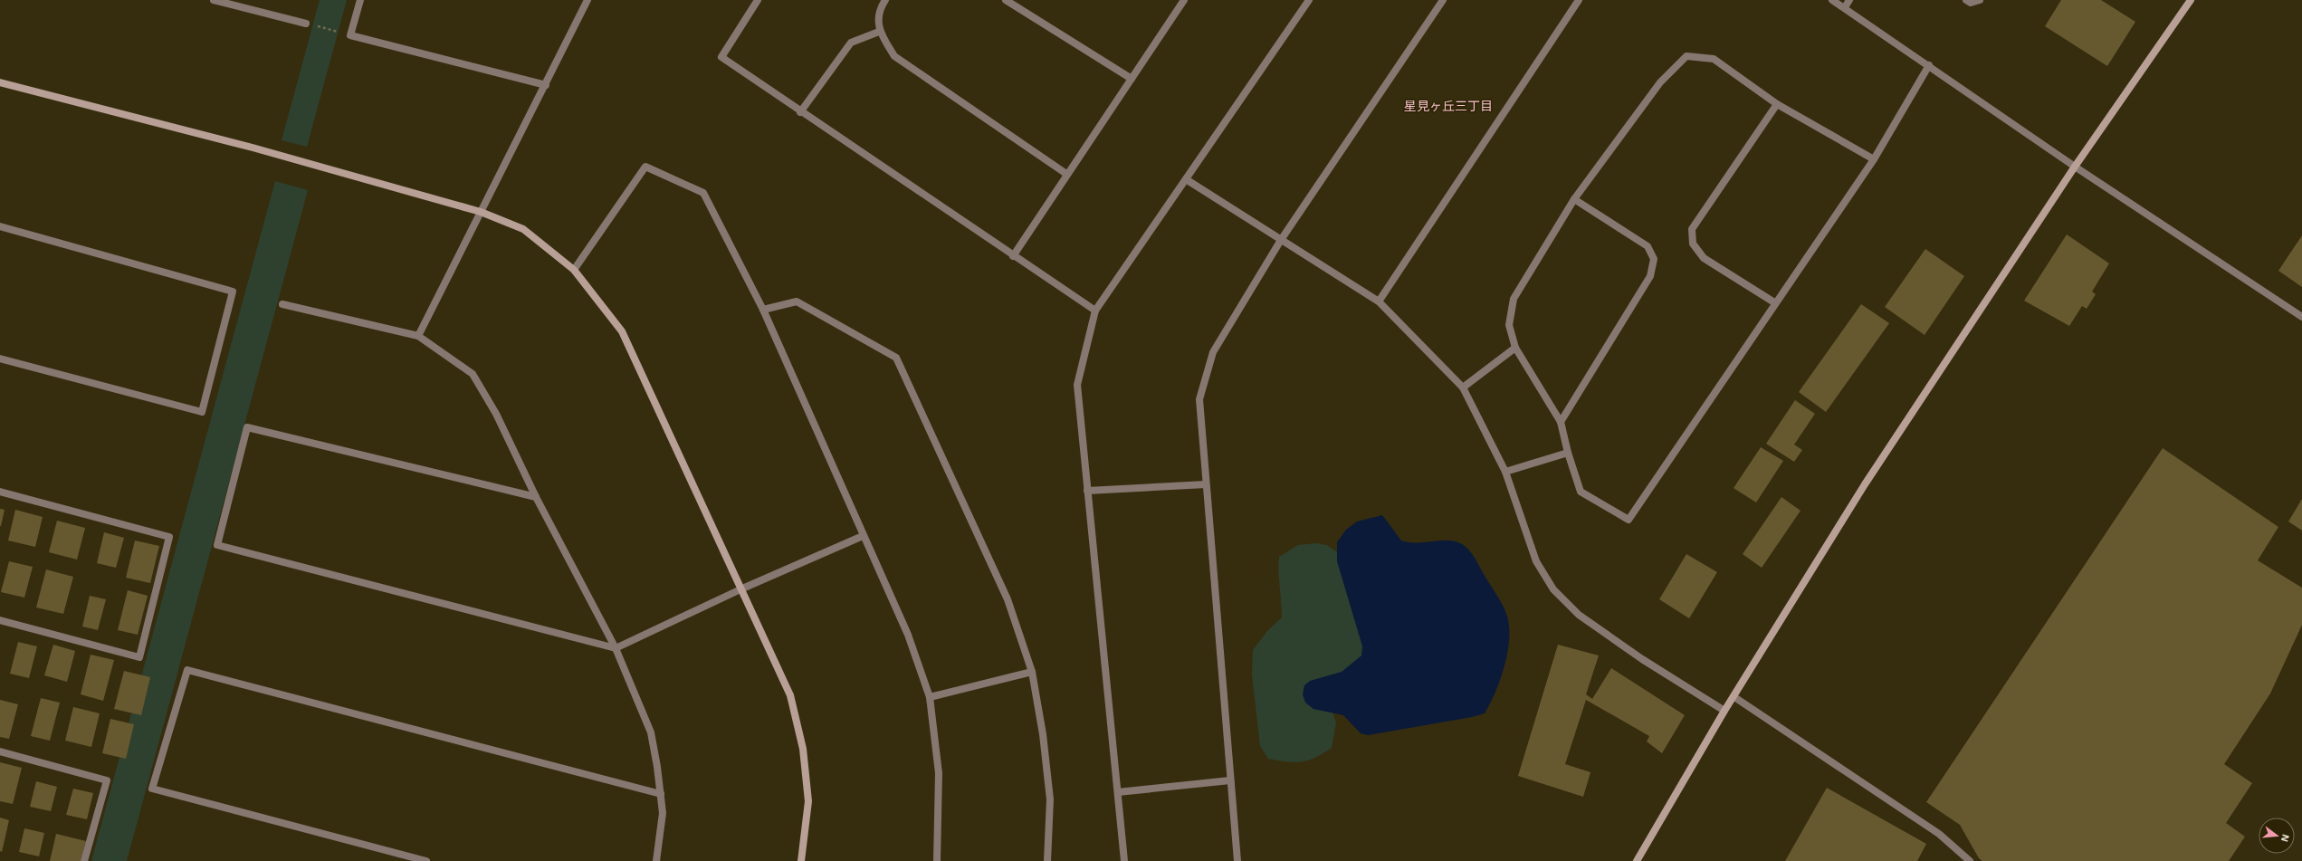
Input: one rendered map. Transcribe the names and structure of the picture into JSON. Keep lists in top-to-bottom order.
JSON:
{
  "districts": ["星見ヶ丘三丁目"],
  "north": "right"
}
